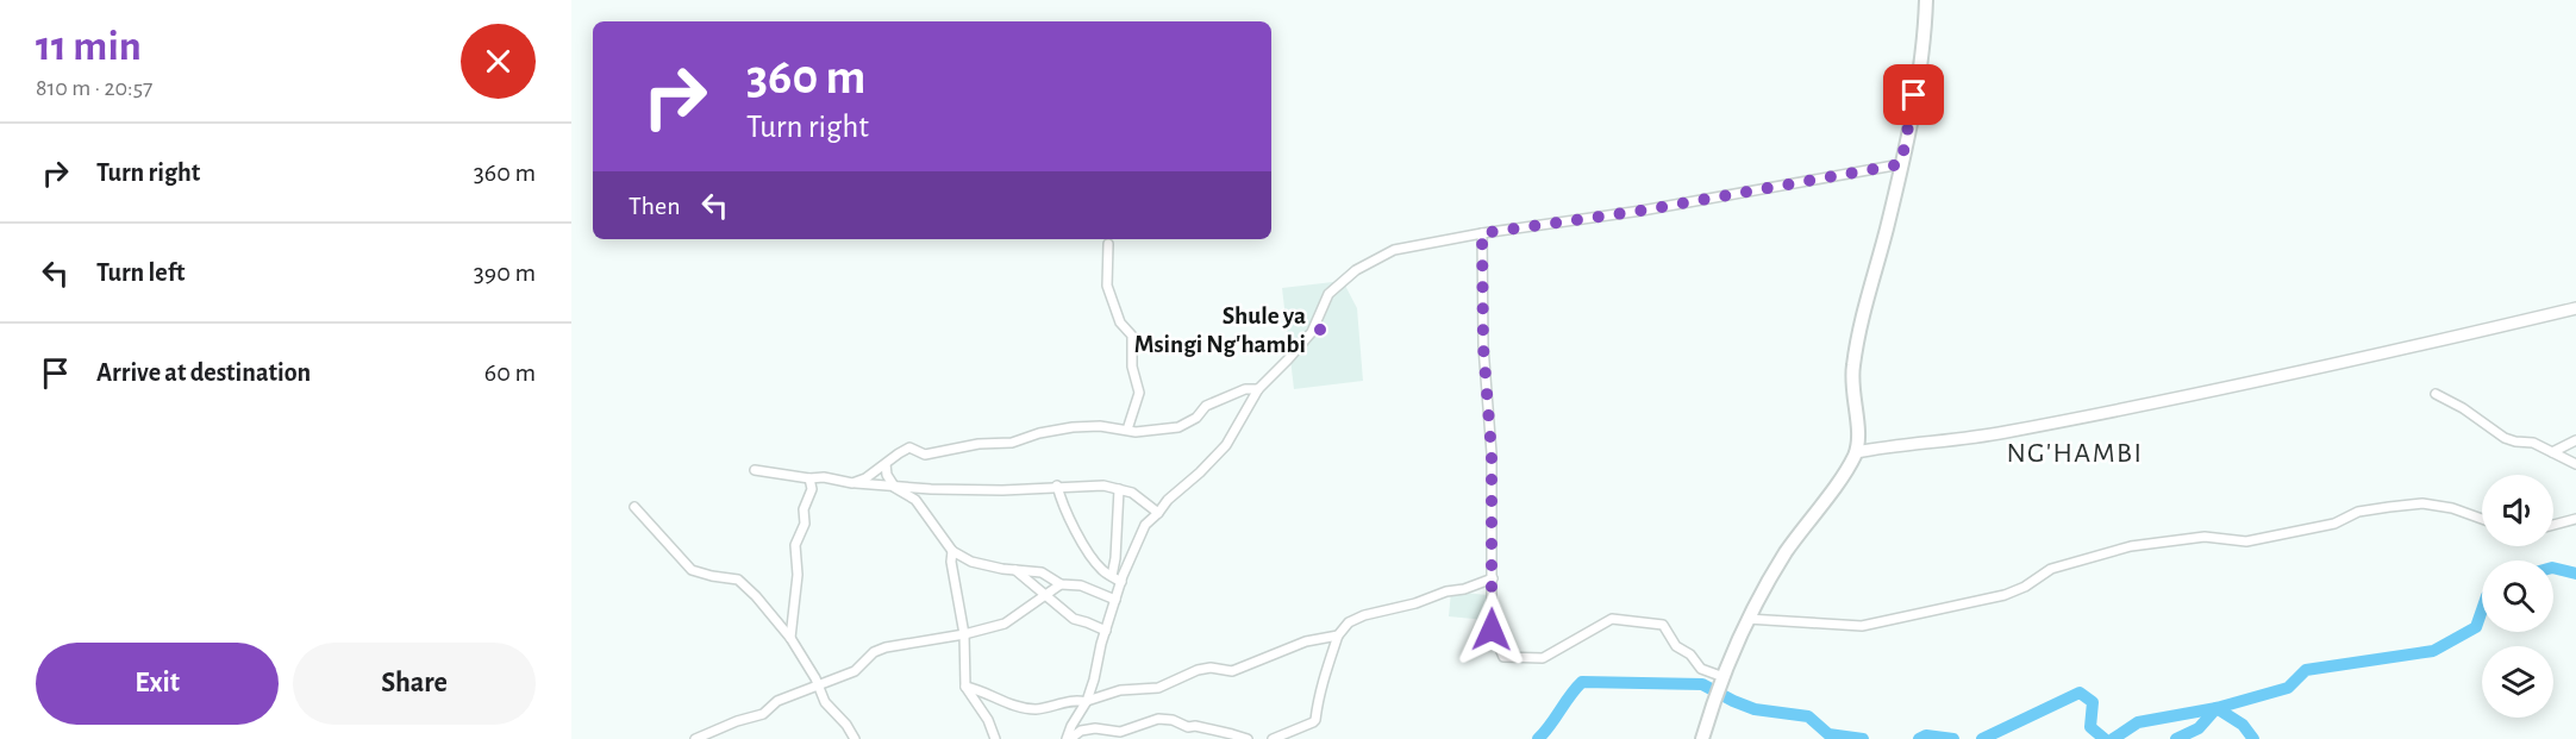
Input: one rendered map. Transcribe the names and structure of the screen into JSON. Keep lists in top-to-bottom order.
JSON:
{
  "districts": ["NG'HAMBI"],
  "places": ["Shule ya Msingi Ng'hambi"],
  "page": {
    "heading": ["11 min", "810 m · 20:57"],
    "turn": ["360 m", "Turn right"],
    "list": [
      {
        "name": "Turn right",
        "value": "360 m"
      },
      {
        "name": "Turn left",
        "value": "390 m"
      },
      {
        "name": "Arrive at destination",
        "value": "60 m"
      }
    ],
    "then": "Then",
    "buttons": ["Exit", "Share"]
  }
}
